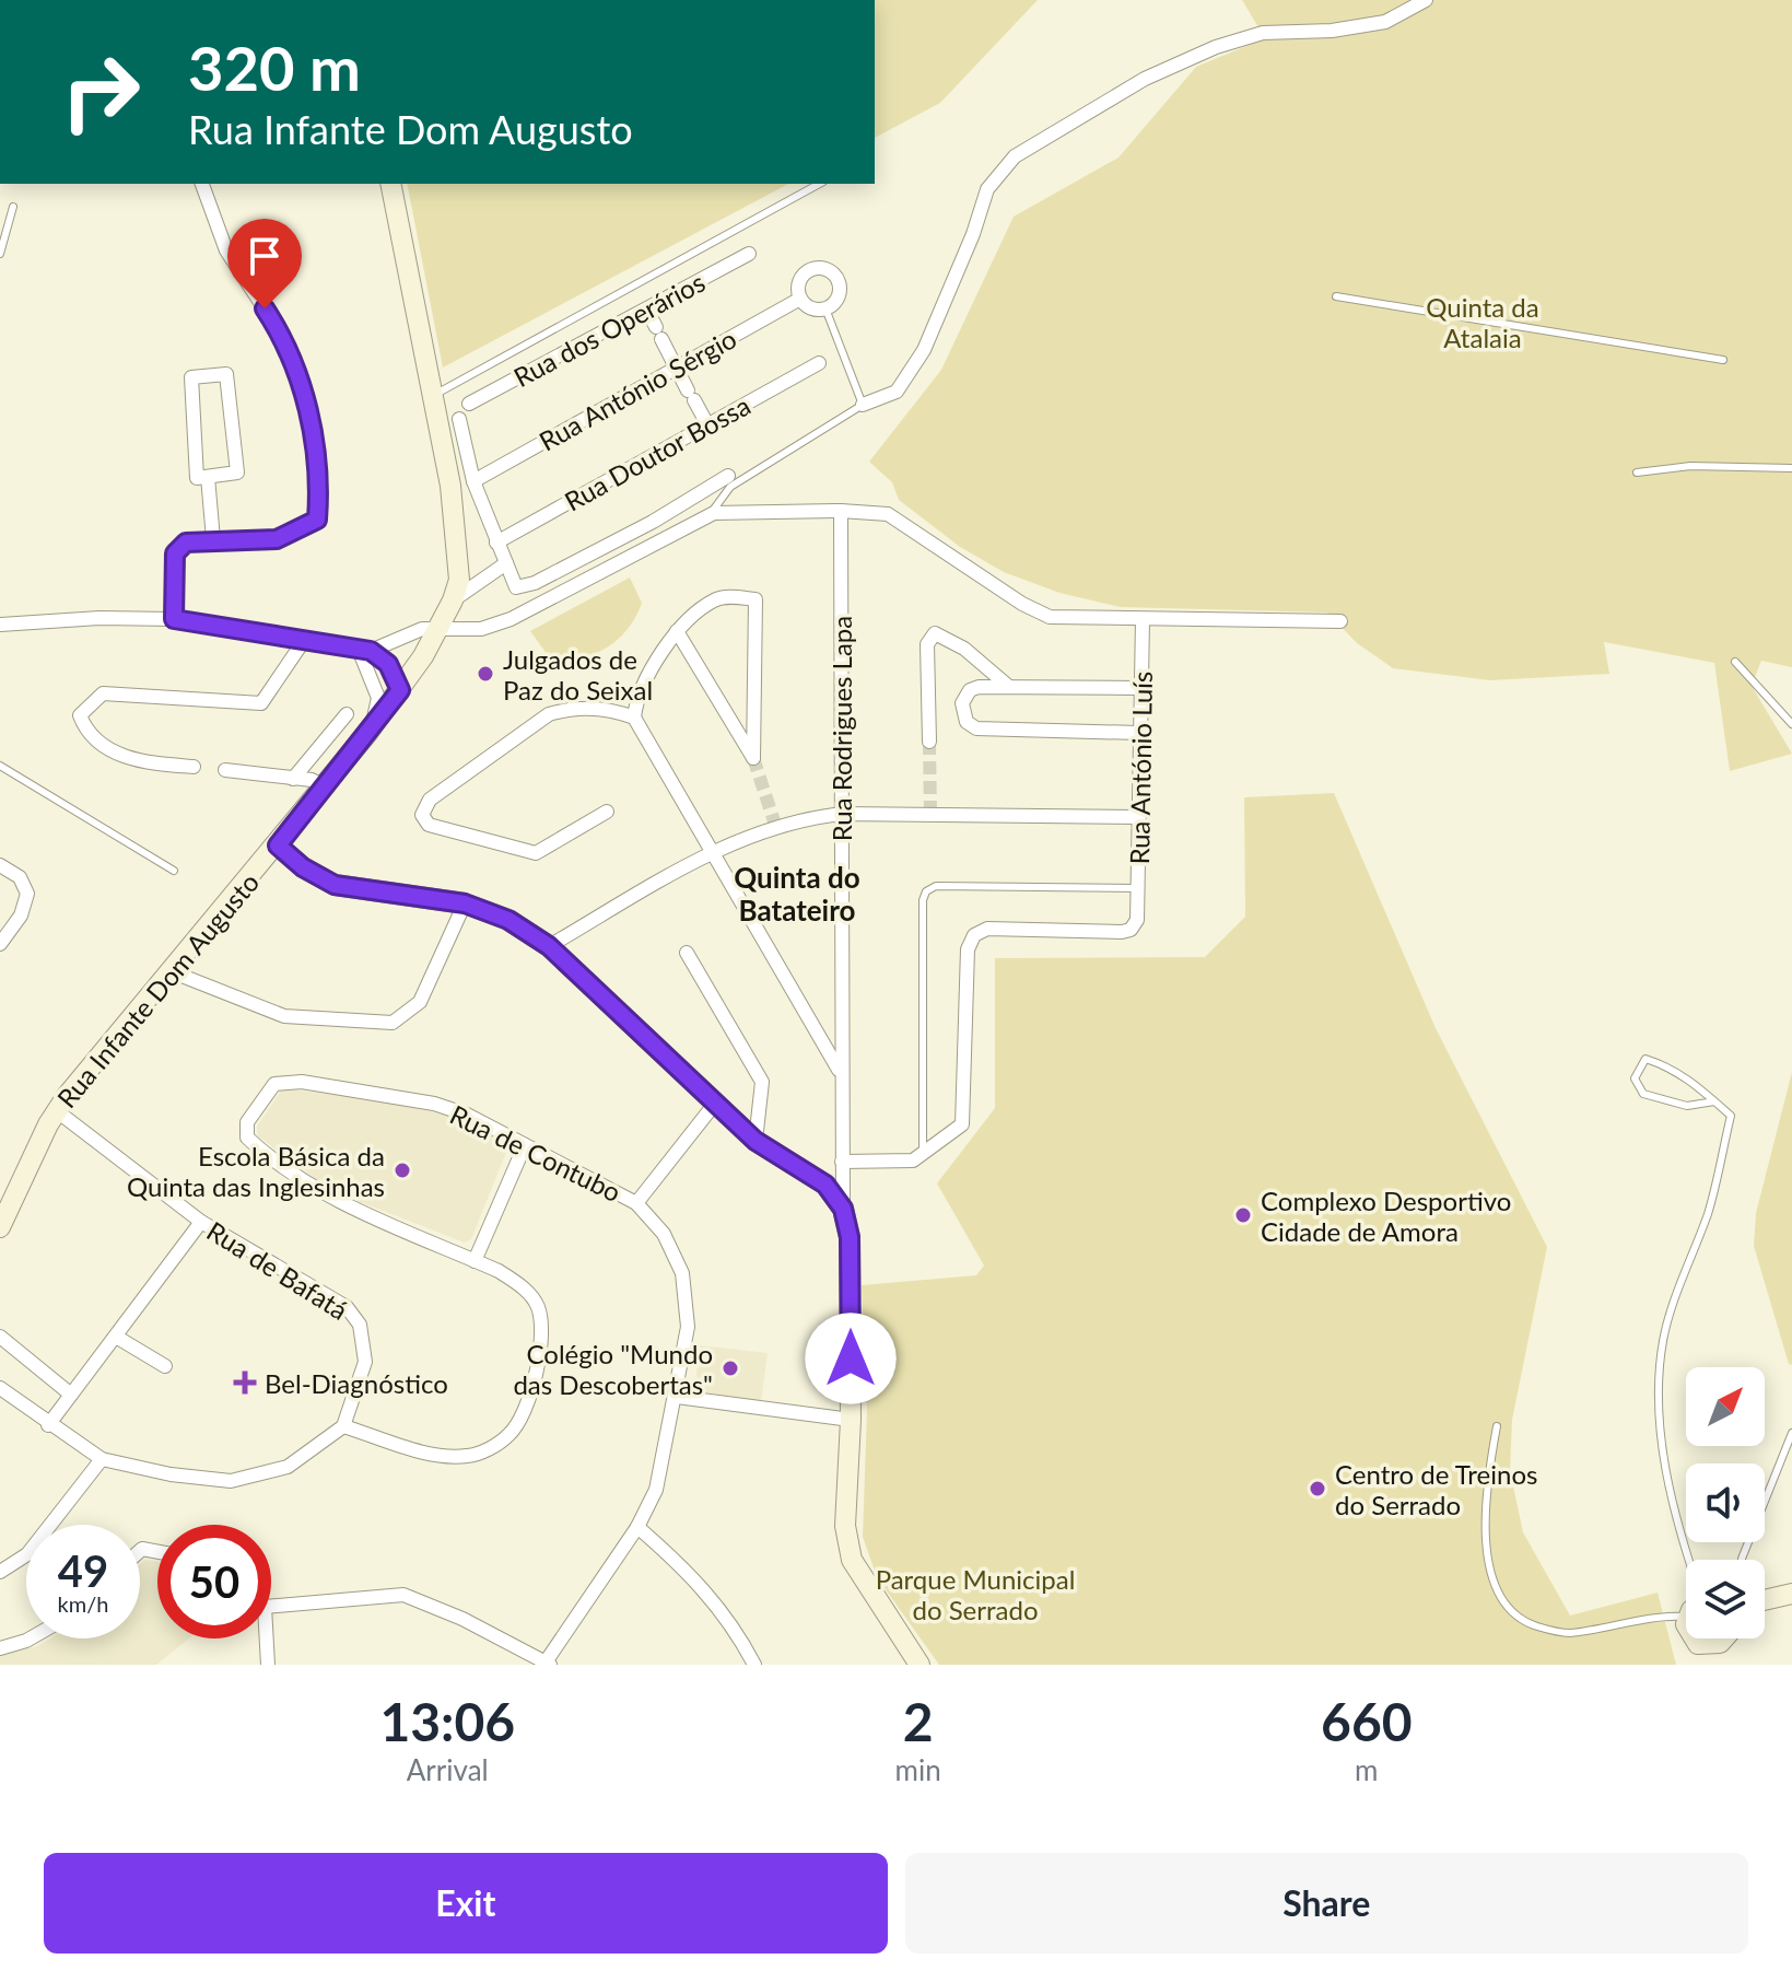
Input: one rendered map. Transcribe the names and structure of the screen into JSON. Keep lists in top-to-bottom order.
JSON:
{
  "streets": {
    "main road": ["Rua Infante Dom Augusto"],
    "street": [
      "Rua dos Operários",
      "Rua António Sérgio",
      "Rua Doutor Bossa",
      "Rua Rodrigues Lapa",
      "Rua António Luís",
      "Rua de Contubo",
      "Rua de Bafatá"
    ]
  },
  "crossings": [
    ["Rua Infante Dom Augusto", "Rua de Bafatá"],
    ["Rua de Contubo", "Rua de Bafatá"]
  ],
  "districts": ["Quinta do Batateiro"],
  "parks": ["Quinta da Atalaia", "Parque Municipal do Serrado"],
  "places": {
    "other": [
      "Julgados de Paz do Seixal",
      "Escola Básica da Quinta das Inglesinhas",
      "Complexo Desportivo Cidade de Amora",
      "Colégio \"Mundo das Descobertas\"",
      "Centro de Treinos do Serrado"
    ],
    "health": ["Bel-Diagnóstico"]
  },
  "north": "top right",
  "page": {
    "turn": ["320 m", "Rua Infante Dom Augusto"],
    "speed": "49 km/h",
    "limit": "50",
    "eta": [
      "13:06",
      "Arrival",
      "2",
      "min",
      "660",
      "m"
    ],
    "buttons": ["Exit", "Share"]
  }
}
